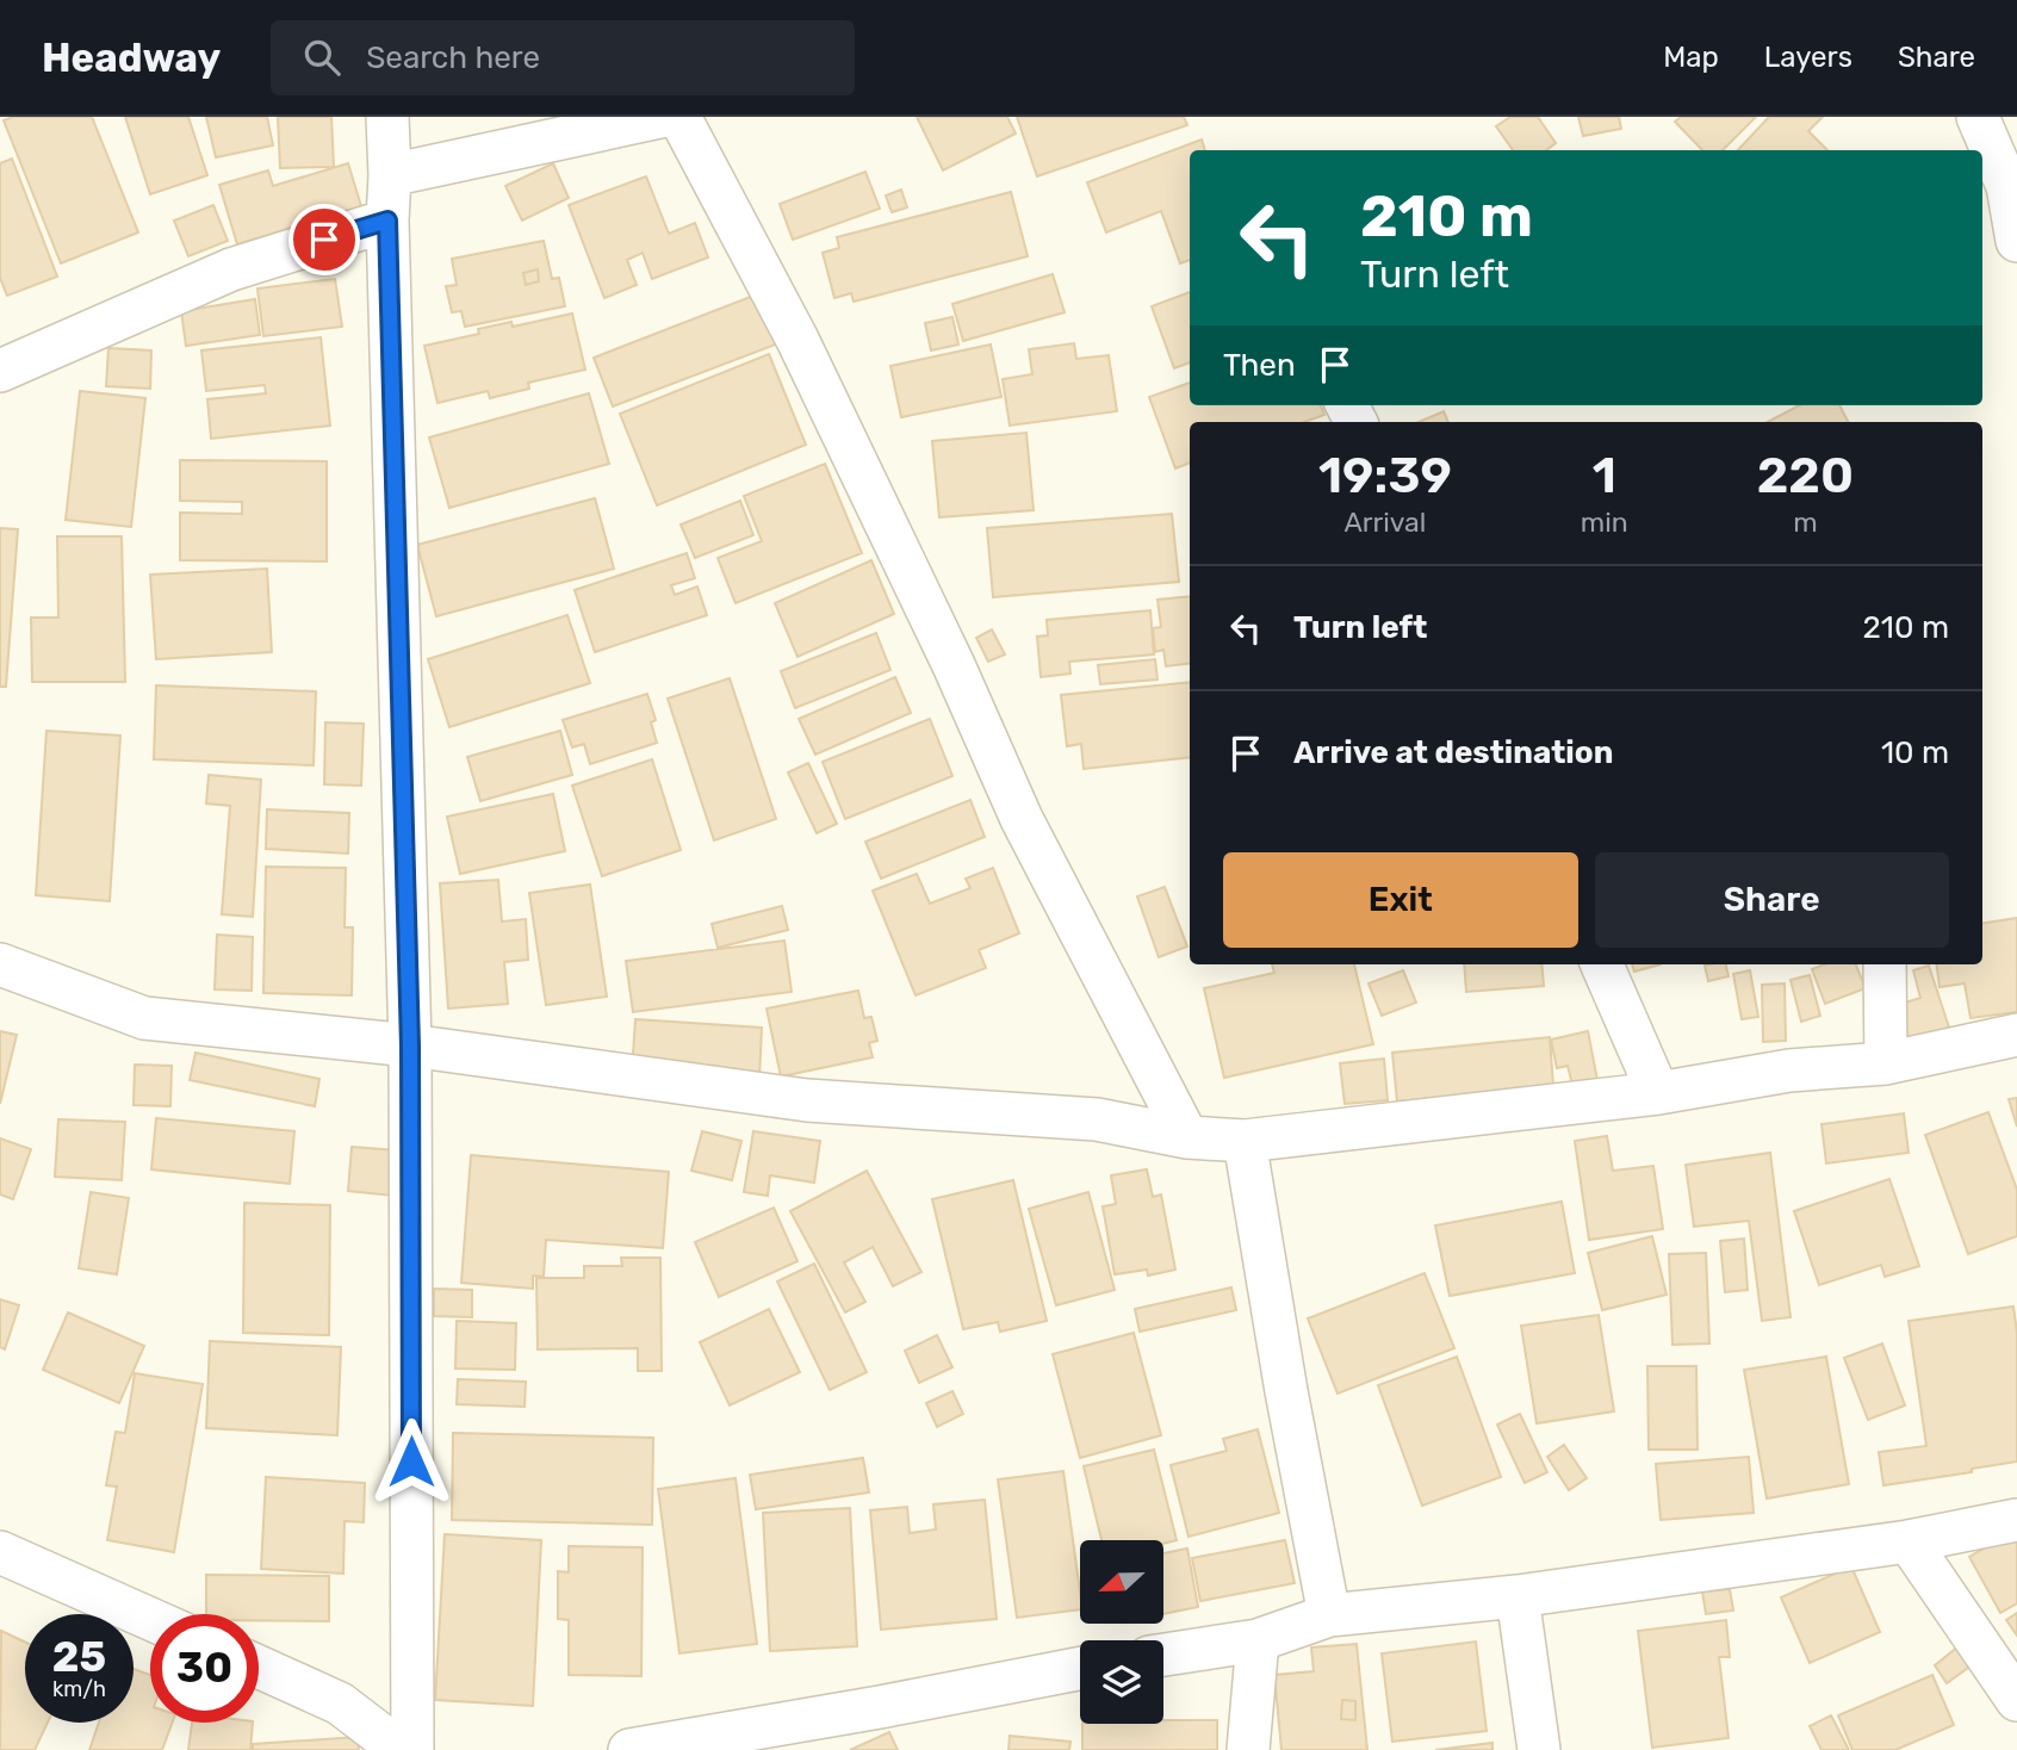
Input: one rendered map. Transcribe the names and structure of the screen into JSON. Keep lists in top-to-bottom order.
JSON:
{
  "north": "left",
  "page": {
    "header": "Headway",
    "search": "Search here",
    "nav": ["Map", "Layers", "Share"],
    "turn": ["210 m", "Turn left"],
    "then": "Then",
    "eta": [
      "19:39",
      "Arrival",
      "1",
      "min",
      "220",
      "m"
    ],
    "list": [
      {
        "name": "Turn left",
        "value": "210 m"
      },
      {
        "name": "Arrive at destination",
        "value": "10 m"
      }
    ],
    "buttons": ["Exit", "Share"],
    "speed": "25 km/h",
    "limit": "30"
  }
}
